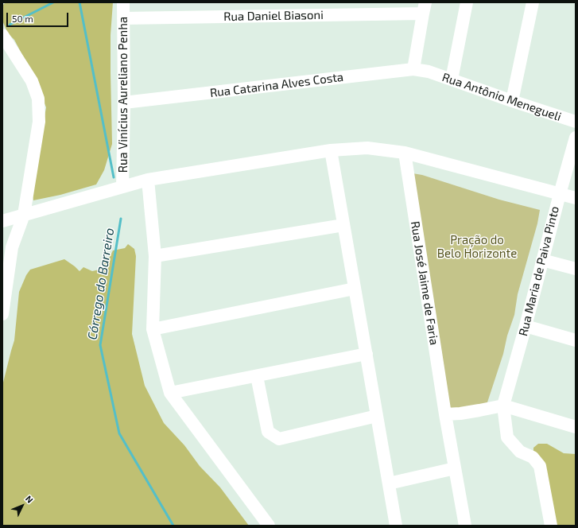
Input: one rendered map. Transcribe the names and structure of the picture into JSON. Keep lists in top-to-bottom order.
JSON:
{
  "streets": {
    "street": [
      "Rua Daniel Biasoni",
      "Rua Catarina Alves Costa",
      "Rua Vinícius Aureliano Penha",
      "Rua Antônio Menegueli",
      "Rua Maria de Paiva Pinto",
      "Rua José Jaime de Faria"
    ]
  },
  "crossings": [
    ["Rua Daniel Biasoni", "Rua Vinícius Aureliano Penha"],
    ["Rua Catarina Alves Costa", "Rua Vinícius Aureliano Penha"],
    ["Rua Catarina Alves Costa", "Rua Antônio Menegueli"]
  ],
  "water": ["Córrego do Barreiro"],
  "parks": ["Pração do Belo Horizonte"],
  "scale_bar": "50 m",
  "north": "top right"
}
